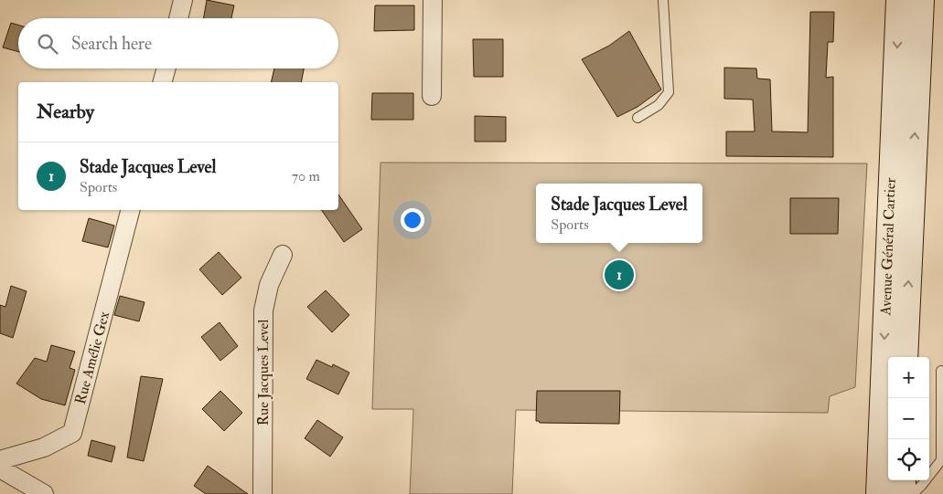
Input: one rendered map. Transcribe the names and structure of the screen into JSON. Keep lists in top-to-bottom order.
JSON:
{
  "streets": {
    "main road": ["Avenue Général Cartier"],
    "street": ["Rue Amélie Gex", "Rue Jacques Level"]
  },
  "page": {
    "search": "Search here",
    "heading": "Nearby",
    "list": [
      {
        "mark": "1",
        "name": "Stade Jacques Level",
        "note": "Sports",
        "value": "70 m"
      }
    ],
    "popup": ["Stade Jacques Level", "Sports"],
    "pins": "1",
    "map_buttons": ["+", "−"]
  }
}
